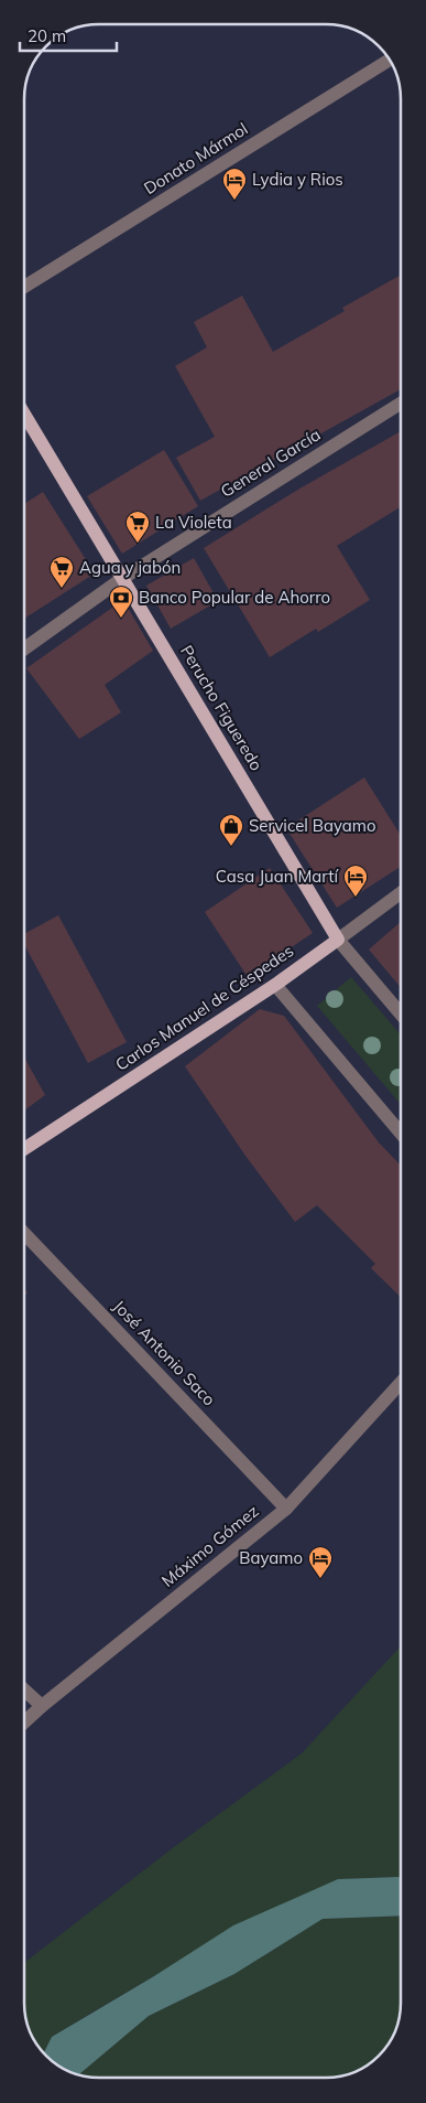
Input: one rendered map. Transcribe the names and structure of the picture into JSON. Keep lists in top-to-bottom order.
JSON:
{
  "streets": {
    "main road": ["Perucho Figueredo", "Carlos Manuel de Céspedes"],
    "street": [
      "Donato Mármol",
      "General García",
      "José Antonio Saco",
      "Máximo Gómez"
    ]
  },
  "crossings": [
    ["General García", "Perucho Figueredo"],
    ["Perucho Figueredo", "Carlos Manuel de Céspedes"],
    ["José Antonio Saco", "Máximo Gómez"]
  ],
  "places": {
    "hotel": ["Lydia y Rios", "Casa Juan Martí", "Bayamo"],
    "supermarket": ["La Violeta", "Agua y jabón"],
    "bank": ["Banco Popular de Ahorro"],
    "shop": ["Servicel Bayamo"]
  },
  "scale_bar": "20 m"
}
